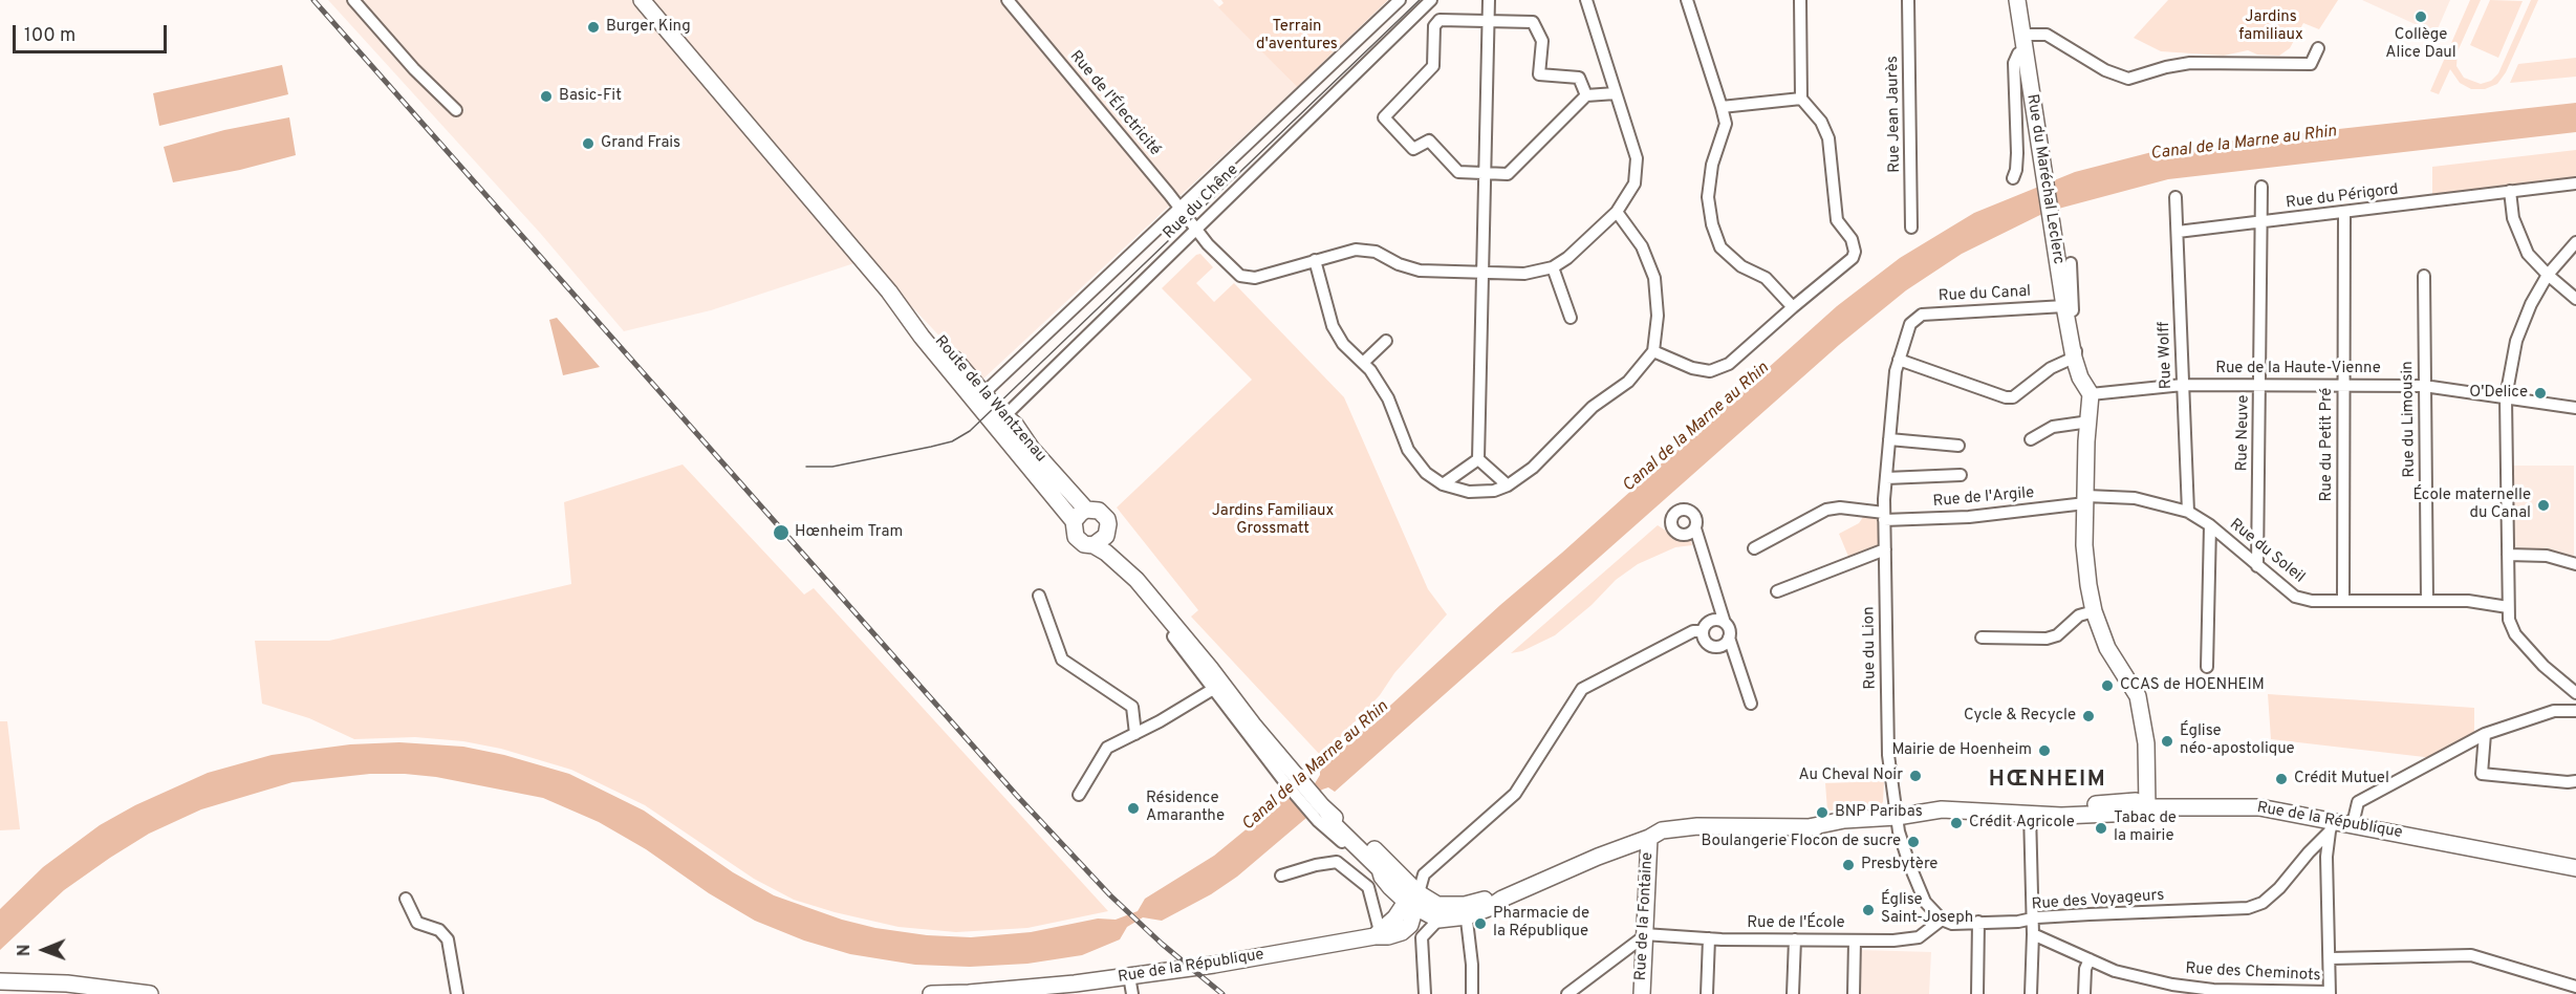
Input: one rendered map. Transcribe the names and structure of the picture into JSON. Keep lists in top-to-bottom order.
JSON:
{
  "streets": {
    "main road": [
      "Rue du Maréchal Leclerc",
      "Route de la Wantzenau",
      "Rue de la République",
      "Rue de la Fontaine"
    ],
    "street": [
      "Rue de l'Électricité",
      "Rue Jean Jaurès",
      "Rue du Périgord",
      "Rue du Chêne",
      "Rue du Canal",
      "Rue Wolff",
      "Rue de la Haute-Vienne",
      "Rue du Limousin",
      "Rue Neuve",
      "Rue du Petit Pré",
      "Rue de l'Argile",
      "Rue du Soleil",
      "Rue du Lion",
      "Rue des Voyageurs",
      "Rue de l'École",
      "Rue des Cheminots"
    ]
  },
  "crossings": [
    ["Rue de l'Électricité", "Rue du Chêne"],
    ["Rue du Maréchal Leclerc", "Rue du Canal"],
    ["Rue du Maréchal Leclerc", "Rue de la Haute-Vienne"],
    ["Rue du Maréchal Leclerc", "Rue de l'Argile"],
    ["Rue du Maréchal Leclerc", "Rue du Soleil"],
    ["Rue du Maréchal Leclerc", "Rue de la République"],
    ["Rue du Périgord", "Rue Wolff"],
    ["Rue du Périgord", "Rue Neuve"],
    ["Rue du Périgord", "Rue du Petit Pré"],
    ["Rue du Chêne", "Route de la Wantzenau"],
    ["Rue du Canal", "Rue du Lion"],
    ["Rue Wolff", "Rue de la Haute-Vienne"],
    ["Rue Wolff", "Rue du Soleil"],
    ["Rue de la Haute-Vienne", "Rue du Limousin"],
    ["Rue de la Haute-Vienne", "Rue Neuve"],
    ["Rue de la Haute-Vienne", "Rue du Petit Pré"],
    ["Route de la Wantzenau", "Rue de la République"],
    ["Rue du Limousin", "Rue du Soleil"],
    ["Rue Neuve", "Rue du Soleil"],
    ["Rue du Petit Pré", "Rue du Soleil"],
    ["Rue de l'Argile", "Rue du Soleil"],
    ["Rue de l'Argile", "Rue du Lion"],
    ["Rue du Lion", "Rue de la République"],
    ["Rue de la République", "Rue des Voyageurs"],
    ["Rue de la République", "Rue de la Fontaine"],
    ["Rue des Voyageurs", "Rue de l'École"],
    ["Rue de la Fontaine", "Rue de l'École"]
  ],
  "districts": ["HŒNHEIM"],
  "water": ["Canal de la Marne au Rhin"],
  "parks": ["Jardins familiaux", "Terrain d'aventures", "Jardins Familiaux Grossmatt"],
  "places": [
    "Collège Alice Daul",
    "Burger King",
    "Basic-Fit",
    "Grand Frais",
    "O'Delice",
    "École maternelle du Canal",
    "Hœnheim Tram",
    "CCAS de HOENHEIM",
    "Cycle & Recycle",
    "Église néo-apostolique",
    "Mairie de Hoenheim",
    "Au Cheval Noir",
    "Crédit Mutuel",
    "Résidence Amaranthe",
    "BNP Paribas",
    "Crédit Agricole",
    "Tabac de la mairie",
    "Boulangerie Flocon de sucre",
    "Presbytère",
    "Église Saint-Joseph",
    "Pharmacie de la République"
  ],
  "scale_bar": "100 m",
  "north": "left"
}
